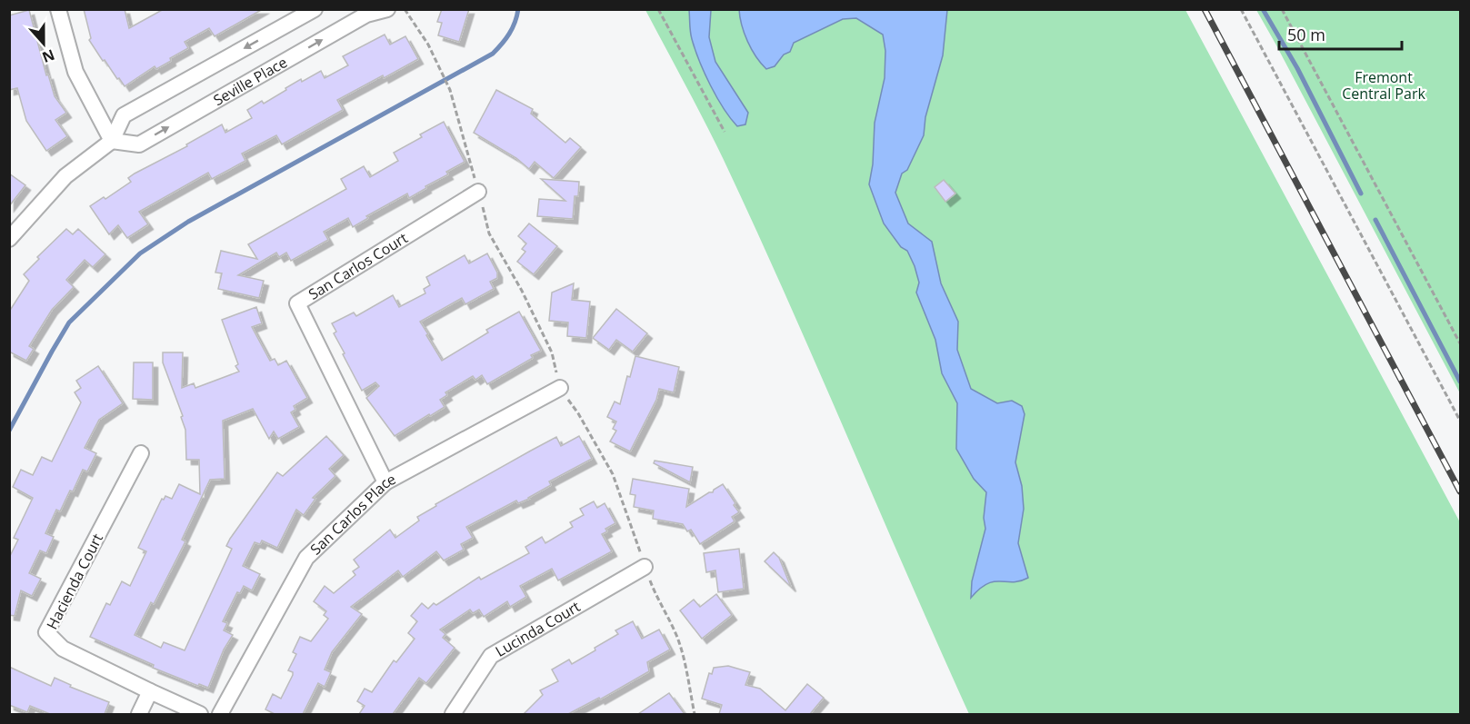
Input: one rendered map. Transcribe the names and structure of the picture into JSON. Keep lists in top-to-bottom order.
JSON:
{
  "streets": {
    "street": [
      "Seville Place",
      "San Carlos Court",
      "San Carlos Place",
      "Hacienda Court",
      "Lucinda Court"
    ]
  },
  "crossings": [
    ["San Carlos Court", "San Carlos Place"]
  ],
  "parks": ["Fremont Central Park"],
  "scale_bar": "50 m",
  "north": "bottom"
}
